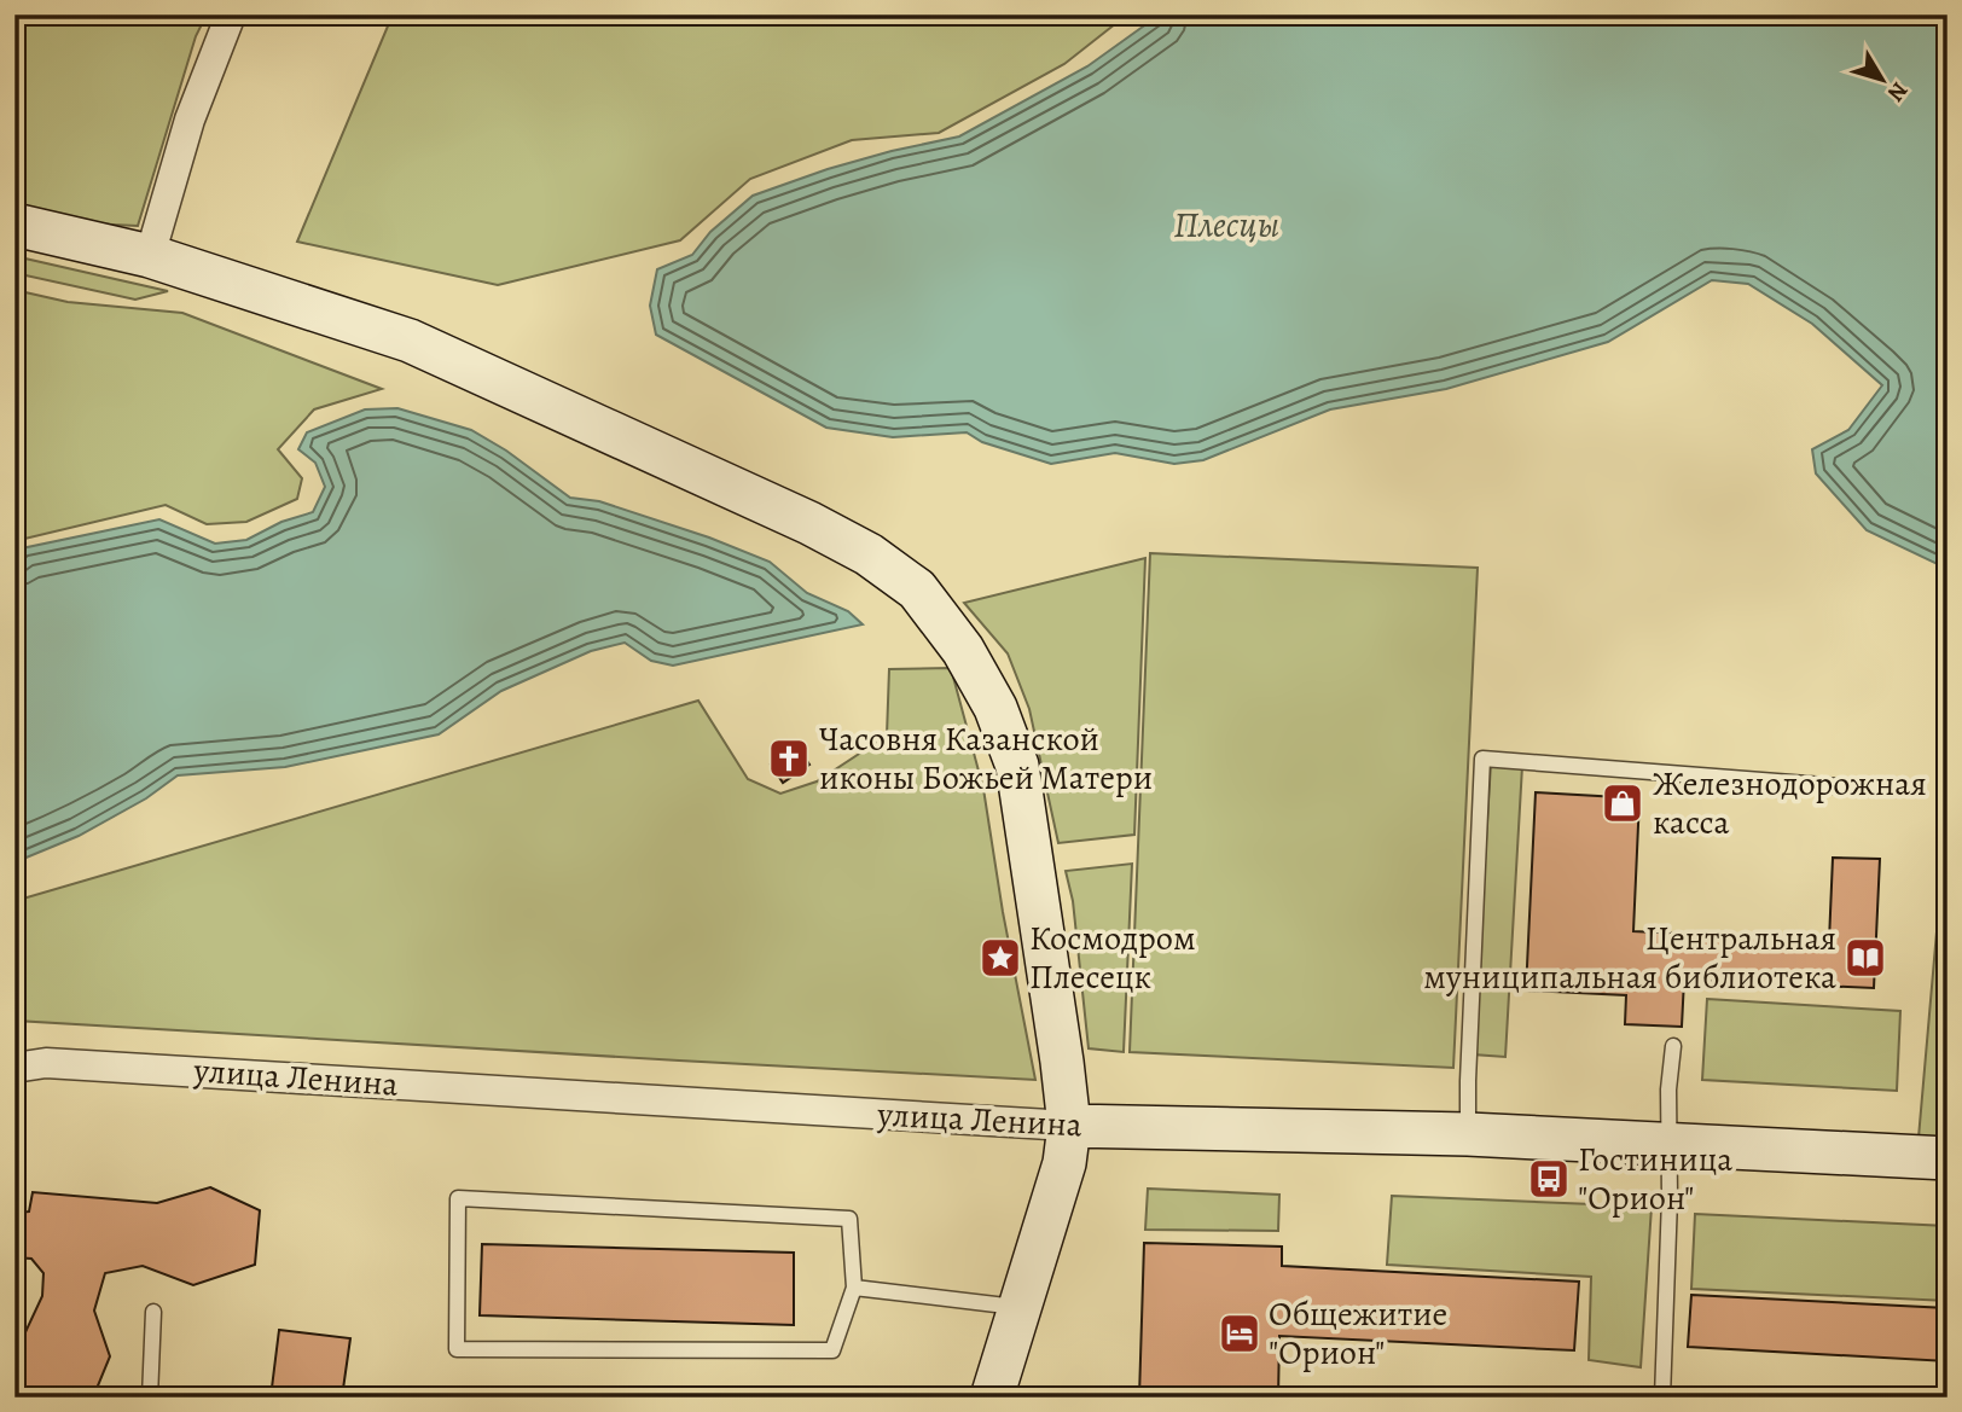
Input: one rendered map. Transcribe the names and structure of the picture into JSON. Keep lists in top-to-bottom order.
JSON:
{
  "streets": {
    "main road": ["улица Ленина"]
  },
  "water": ["Плесцы"],
  "places": {
    "church": ["Часовня Казанской иконы Божьей Матери"],
    "shop": ["Железнодорожная касса"],
    "place": ["Космодром Плесецк"],
    "library": ["Центральная муниципальная библиотека"],
    "bus stop": ["Гостиница \"Орион\""],
    "hotel": ["Общежитие \"Орион\""]
  },
  "north": "bottom right"
}
